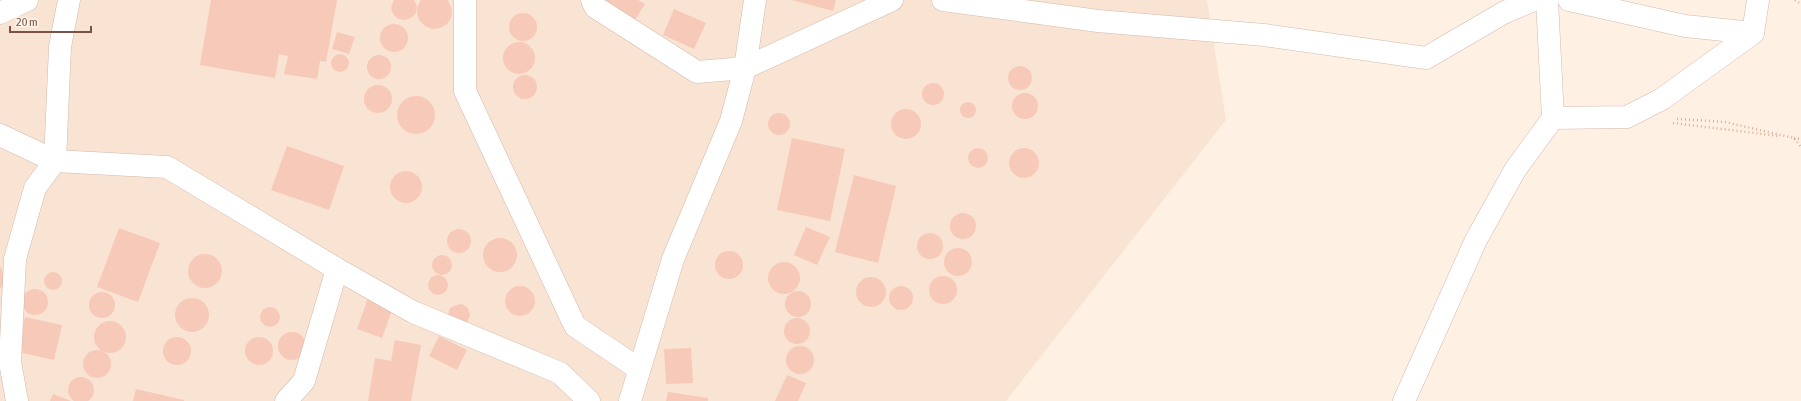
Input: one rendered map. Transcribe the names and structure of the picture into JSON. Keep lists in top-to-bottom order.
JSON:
{
  "scale_bar": "20 m"
}
